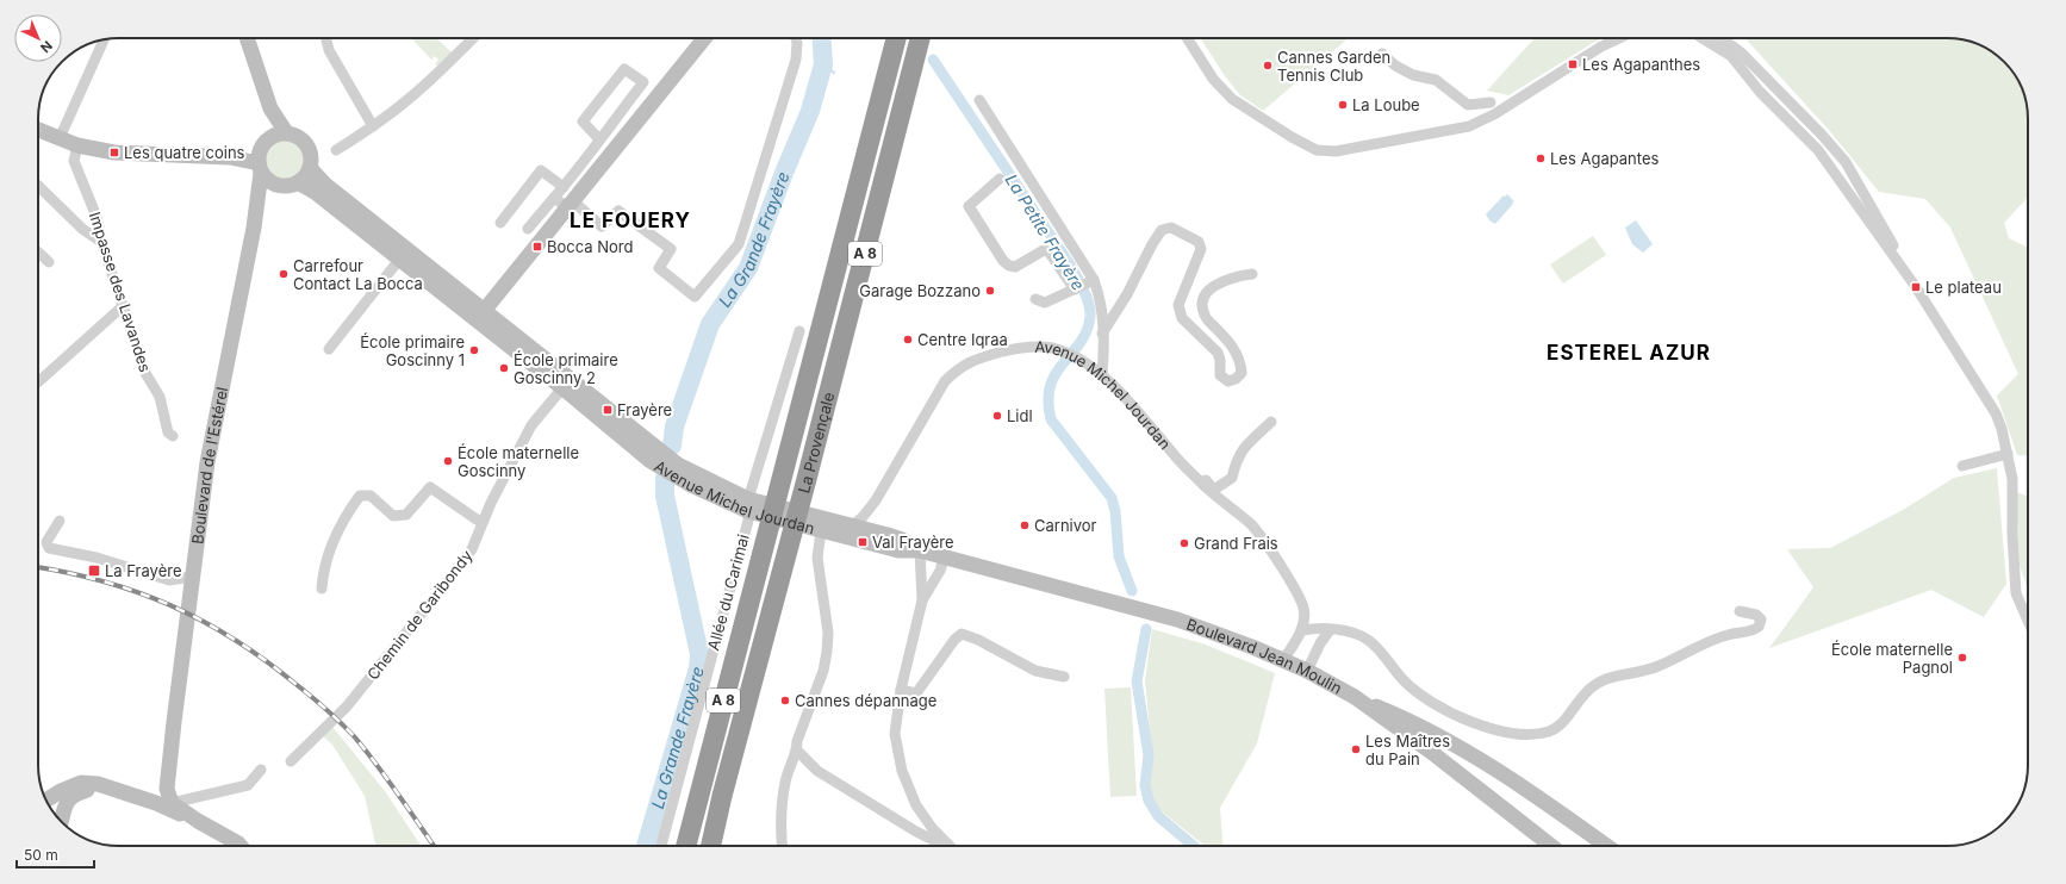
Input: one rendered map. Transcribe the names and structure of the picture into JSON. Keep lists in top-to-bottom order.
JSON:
{
  "streets": {
    "highway": ["A 8", "La Provençale"],
    "main road": ["Avenue Michel Jourdan", "Boulevard de l'Estérel", "Boulevard Jean Moulin"],
    "street": ["Impasse des Lavandes", "Allée du Carimai", "Chemin de Garibondy"]
  },
  "crossings": [
    ["Avenue Michel Jourdan", "Boulevard de l'Estérel"],
    ["Avenue Michel Jourdan", "Allée du Carimai"],
    ["Avenue Michel Jourdan", "Chemin de Garibondy"],
    ["Avenue Michel Jourdan", "Boulevard Jean Moulin"]
  ],
  "districts": ["LE FOUERY", "ESTEREL AZUR"],
  "water": ["La Petite Frayère", "La Grande Frayère"],
  "places": {
    "transit": [
      "Les Agapanthes",
      "Les quatre coins",
      "Bocca Nord",
      "Le plateau",
      "Frayère",
      "Val Frayère",
      "La Frayère"
    ],
    "other": [
      "Cannes Garden Tennis Club",
      "La Loube",
      "Les Agapantes",
      "Carrefour Contact La Bocca",
      "Garage Bozzano",
      "Centre Iqraa",
      "École primaire Goscinny 1",
      "École primaire Goscinny 2",
      "Lidl",
      "École maternelle Goscinny",
      "Carnivor",
      "Grand Frais",
      "École maternelle Pagnol",
      "Cannes dépannage",
      "Les Maîtres du Pain"
    ]
  },
  "scale_bar": "50 m",
  "north": "bottom right"
}
